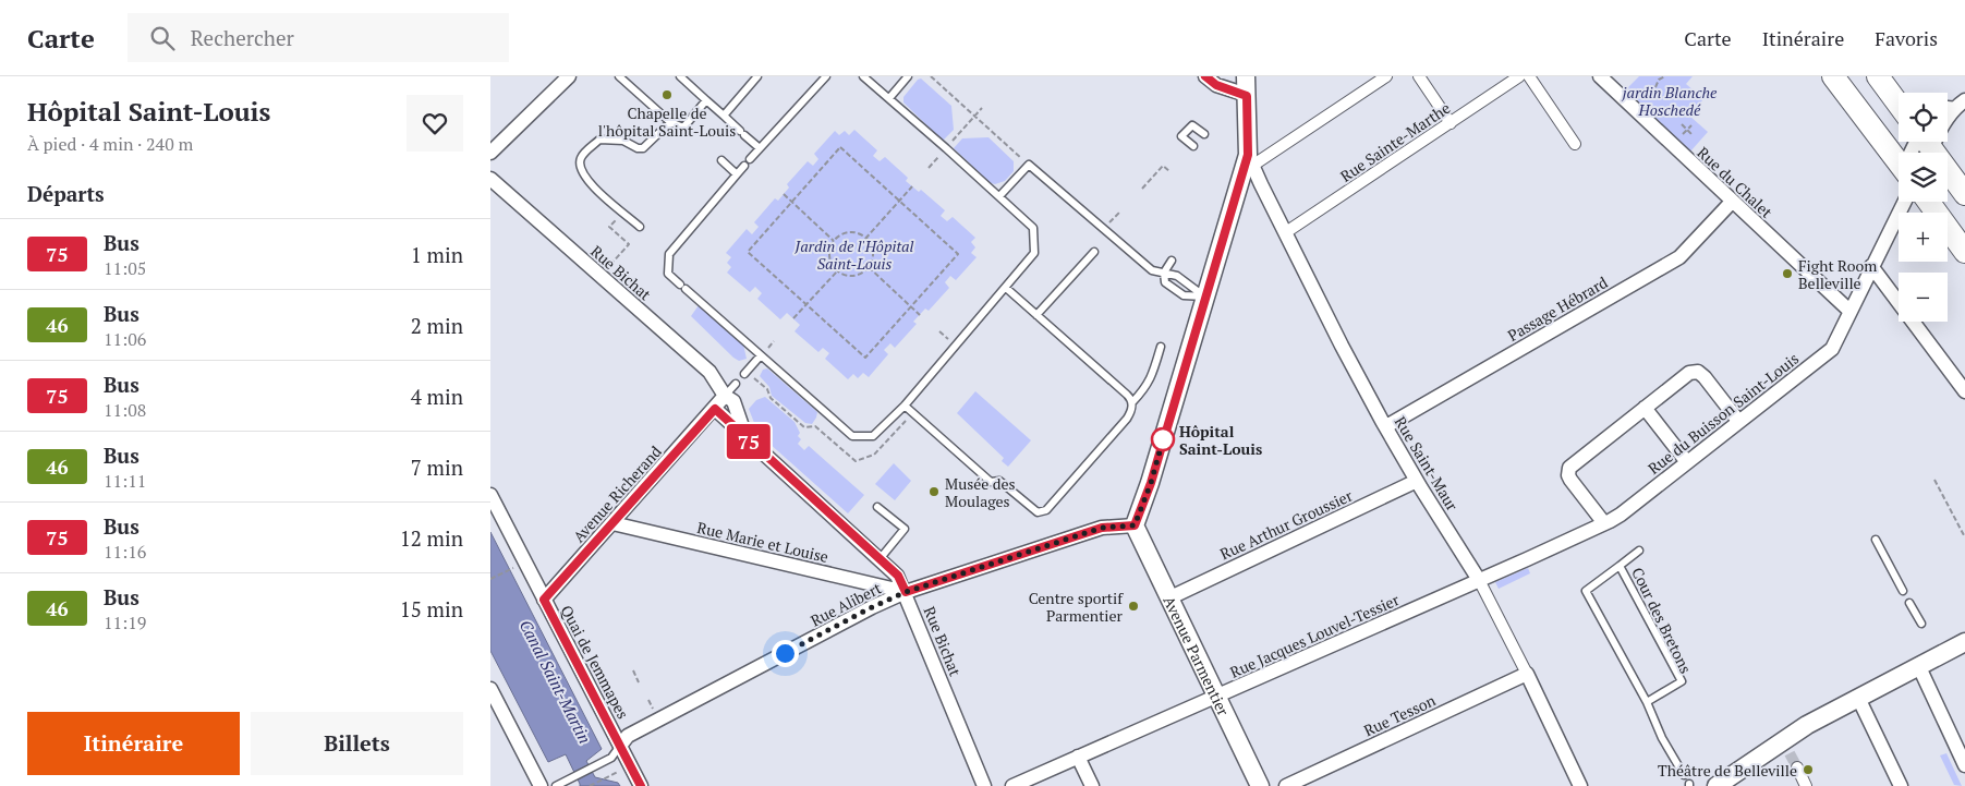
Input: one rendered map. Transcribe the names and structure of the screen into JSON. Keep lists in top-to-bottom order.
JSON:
{
  "streets": {
    "street": [
      "Rue Sainte-Marthe",
      "Rue du Chalet",
      "Rue Bichat",
      "Passage Hébrard",
      "Rue du Buisson Saint-Louis",
      "Rue Saint-Maur",
      "Avenue Richerand",
      "Rue Arthur Groussier",
      "Rue Marie et Louise",
      "Rue Alibert",
      "Rue Jacques Louvel-Tessier",
      "Avenue Parmentier",
      "Quai de Jemmapes",
      "Rue Tesson"
    ],
    "lane": ["Cour des Bretons"]
  },
  "crossings": [
    ["Rue Sainte-Marthe", "Rue Saint-Maur"],
    ["Rue du Chalet", "Passage Hébrard"],
    ["Rue du Chalet", "Rue du Buisson Saint-Louis"],
    ["Rue Bichat", "Avenue Richerand"],
    ["Rue Bichat", "Rue Marie et Louise"],
    ["Rue Bichat", "Rue Alibert"],
    ["Passage Hébrard", "Rue Saint-Maur"],
    ["Rue du Buisson Saint-Louis", "Rue Saint-Maur"],
    ["Rue du Buisson Saint-Louis", "Rue Jacques Louvel-Tessier"],
    ["Rue Saint-Maur", "Rue Arthur Groussier"],
    ["Rue Saint-Maur", "Rue Jacques Louvel-Tessier"],
    ["Rue Saint-Maur", "Rue Tesson"],
    ["Avenue Richerand", "Rue Marie et Louise"],
    ["Avenue Richerand", "Quai de Jemmapes"],
    ["Rue Arthur Groussier", "Avenue Parmentier"],
    ["Rue Marie et Louise", "Rue Alibert"],
    ["Rue Alibert", "Avenue Parmentier"],
    ["Rue Alibert", "Quai de Jemmapes"],
    ["Rue Jacques Louvel-Tessier", "Avenue Parmentier"]
  ],
  "water": ["Canal Saint-Martin"],
  "parks": ["jardin Blanche Hoschedé", "Jardin de l'Hôpital Saint-Louis"],
  "places": [
    "Chapelle de l'hôpital Saint-Louis",
    "Fight Room Belleville",
    "Hôpital Saint-Louis",
    "Musée des Moulages",
    "Centre sportif Parmentier",
    "Théâtre de Belleville"
  ],
  "lines": ["bus line 75"],
  "page": {
    "header": "Carte",
    "search": "Rechercher",
    "nav": ["Carte", "Itinéraire", "Favoris"],
    "heading": [
      ["Hôpital Saint-Louis", "À pied · 4 min · 240 m"],
      "Départs"
    ],
    "on_map": "75",
    "map_buttons": ["+", "−"],
    "list": [
      {
        "mark": "75",
        "name": "Bus",
        "note": "11:05",
        "value": "1 min"
      },
      {
        "mark": "46",
        "name": "Bus",
        "note": "11:06",
        "value": "2 min"
      },
      {
        "mark": "75",
        "name": "Bus",
        "note": "11:08",
        "value": "4 min"
      },
      {
        "mark": "46",
        "name": "Bus",
        "note": "11:11",
        "value": "7 min"
      },
      {
        "mark": "75",
        "name": "Bus",
        "note": "11:16",
        "value": "12 min"
      },
      {
        "mark": "46",
        "name": "Bus",
        "note": "11:19",
        "value": "15 min"
      }
    ],
    "buttons": ["Itinéraire", "Billets"]
  }
}
